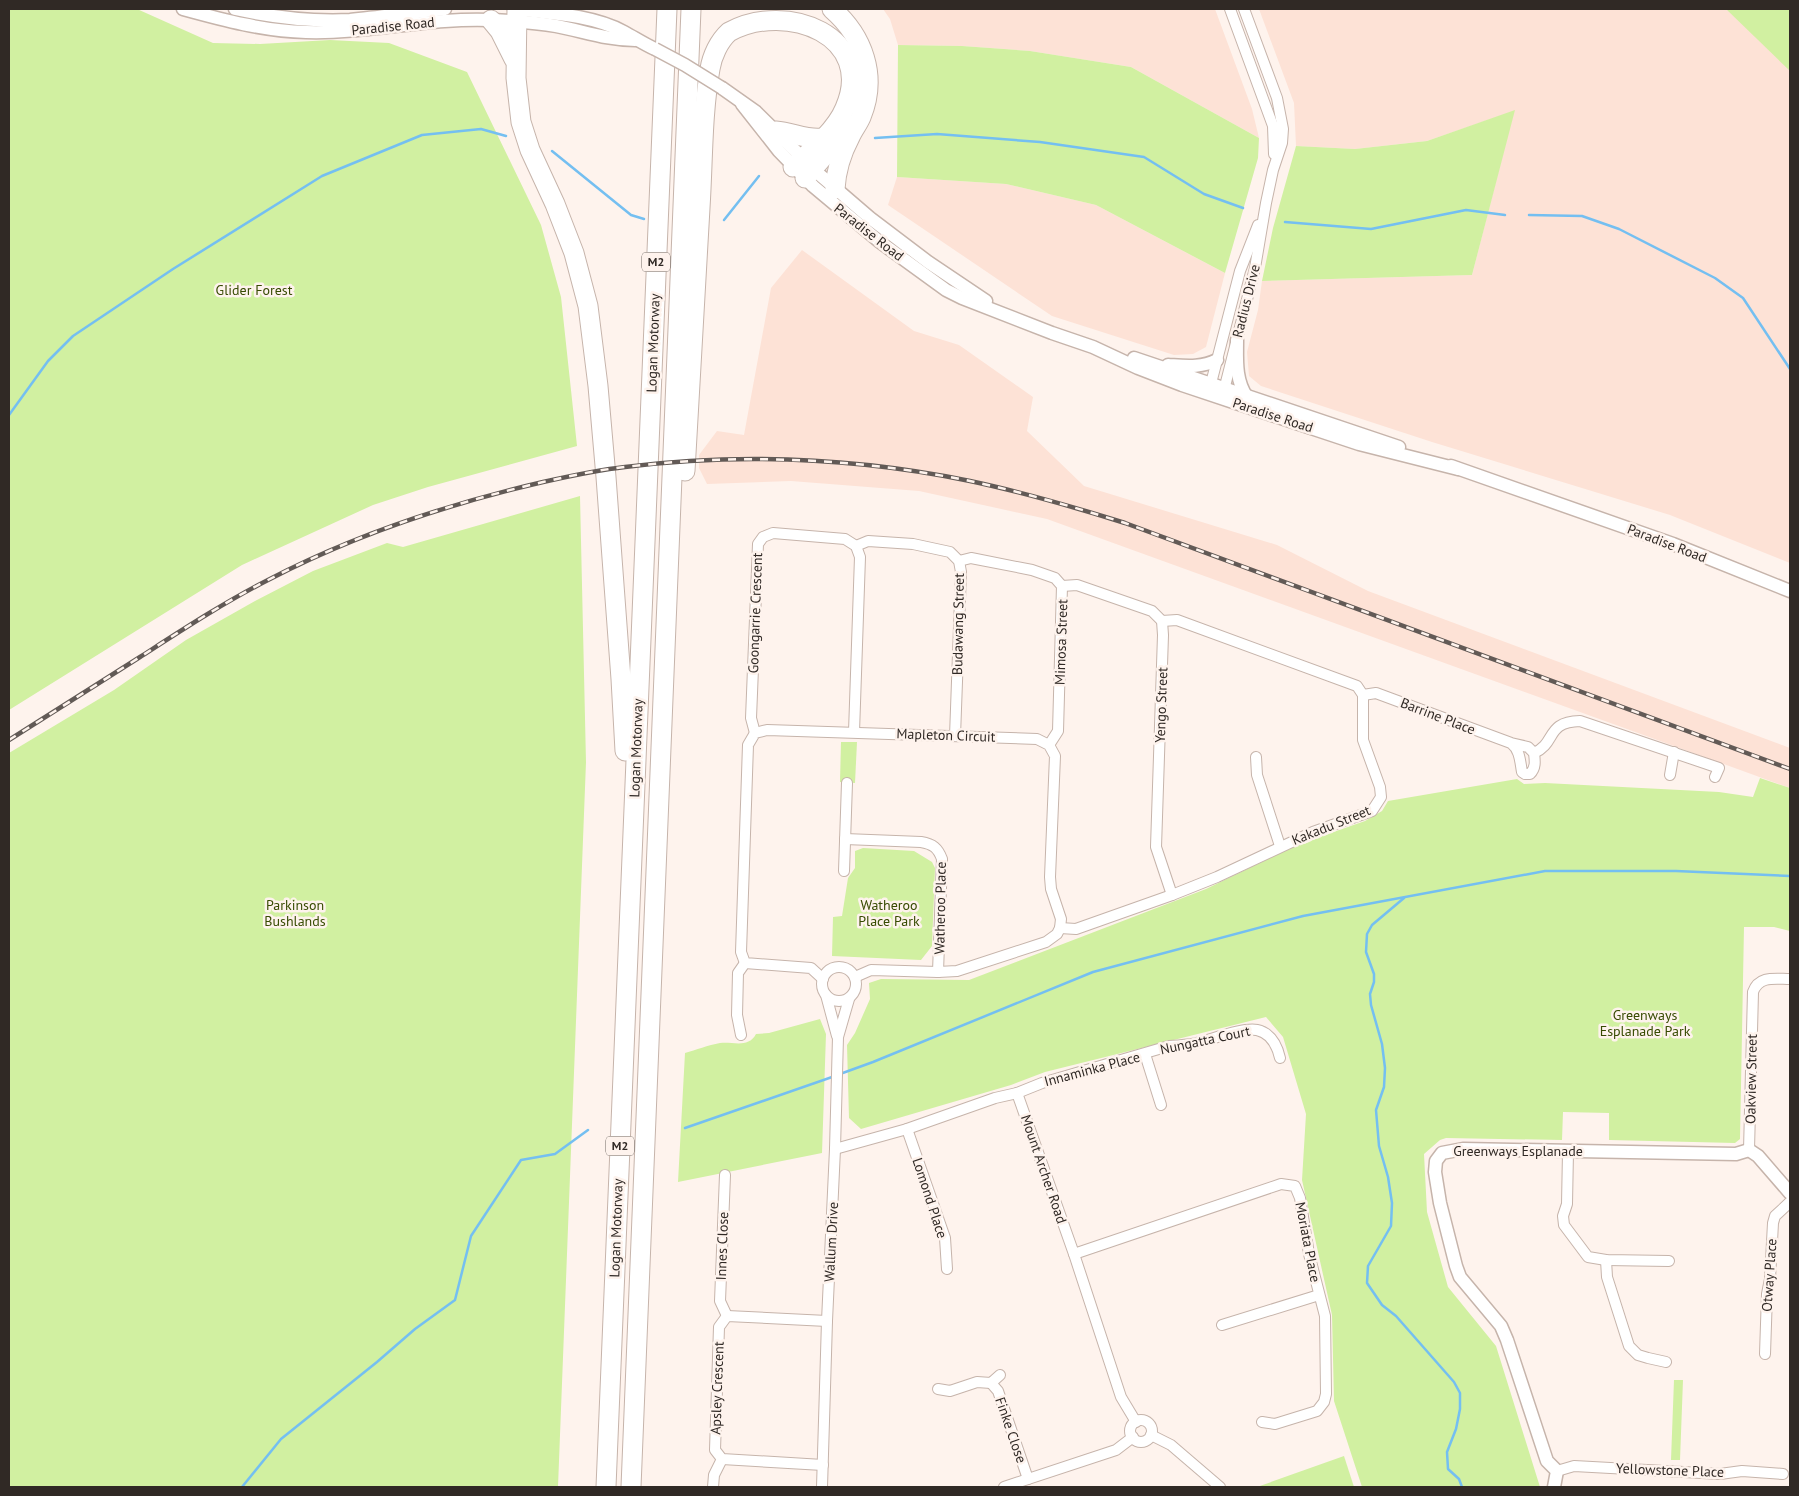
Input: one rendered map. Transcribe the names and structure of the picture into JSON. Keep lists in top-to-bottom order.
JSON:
{
  "streets": {
    "highway": ["M2", "Logan Motorway"],
    "street": [
      "Paradise Road",
      "Radius Drive",
      "Goongarrie Crescent",
      "Budawang Street",
      "Mimosa Street",
      "Yengo Street",
      "Barrine Place",
      "Mapleton Circuit",
      "Kakadu Street",
      "Watheroo Place",
      "Nungatta Court",
      "Innaminka Place",
      "Oakview Street",
      "Greenways Esplanade",
      "Mount Archer Road",
      "Lomond Place",
      "Wallum Drive",
      "Moriata Place",
      "Innes Close",
      "Otway Place",
      "Apsley Crescent",
      "Finke Close",
      "Yellowstone Place"
    ]
  },
  "crossings": [
    ["Paradise Road", "Radius Drive"],
    ["Goongarrie Crescent", "Budawang Street"],
    ["Goongarrie Crescent", "Mapleton Circuit"],
    ["Budawang Street", "Mimosa Street"],
    ["Budawang Street", "Mapleton Circuit"],
    ["Mimosa Street", "Mapleton Circuit"],
    ["Yengo Street", "Kakadu Street"],
    ["Barrine Place", "Kakadu Street"],
    ["Nungatta Court", "Innaminka Place"],
    ["Innaminka Place", "Mount Archer Road"],
    ["Oakview Street", "Greenways Esplanade"],
    ["Greenways Esplanade", "Yellowstone Place"],
    ["Mount Archer Road", "Moriata Place"],
    ["Innes Close", "Apsley Crescent"]
  ],
  "parks": [
    "Glider Forest",
    "Parkinson Bushlands",
    "Watheroo Place Park",
    "Greenways Esplanade Park"
  ]
}
